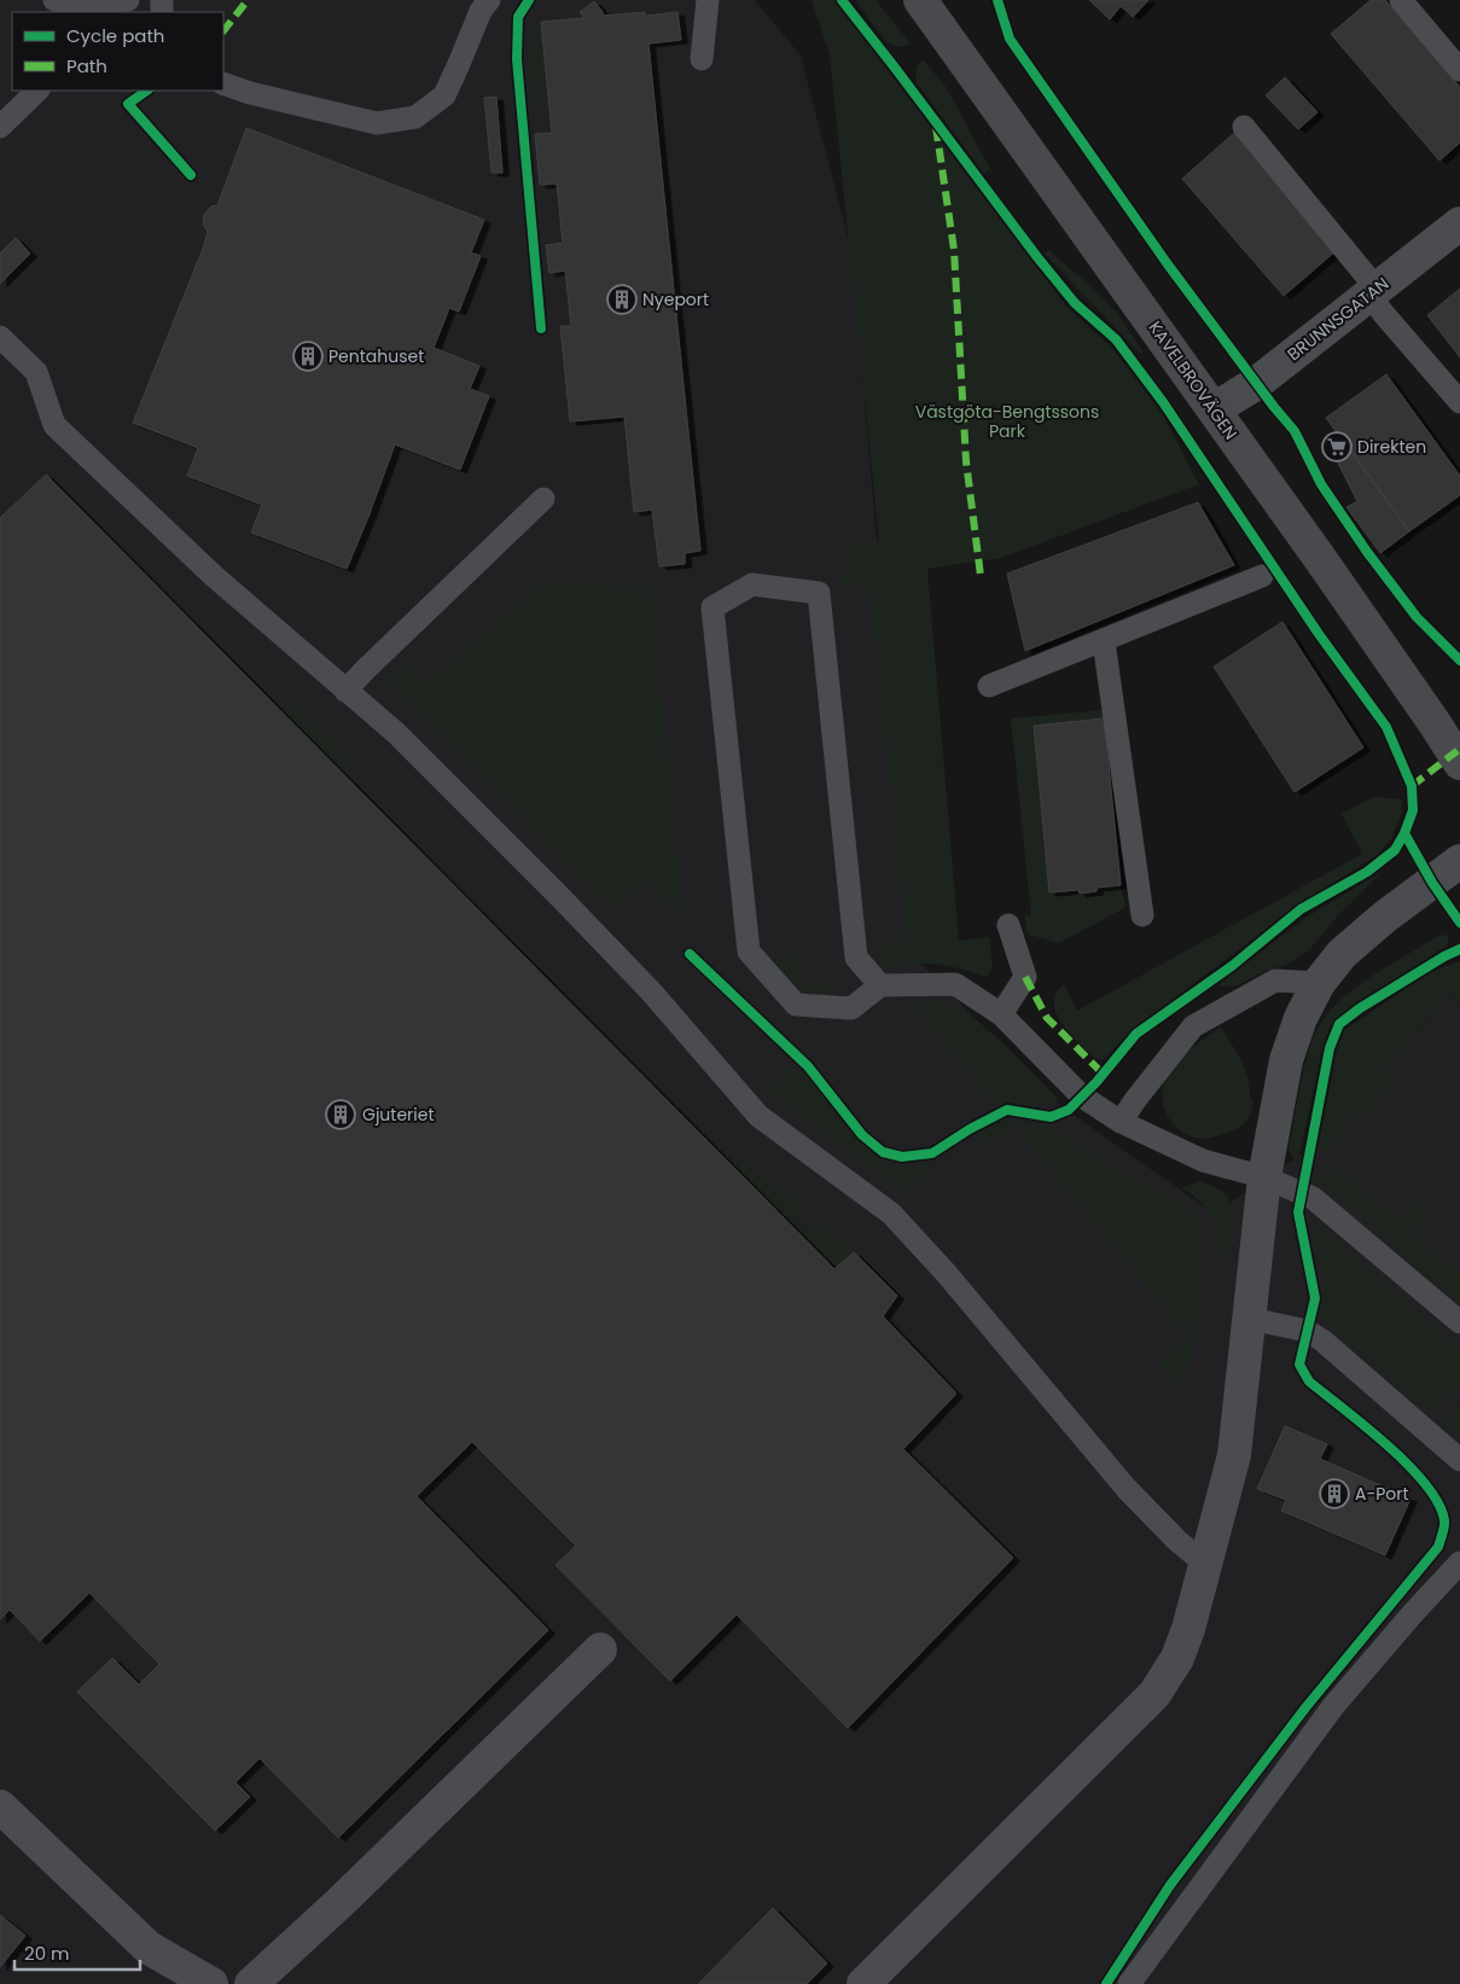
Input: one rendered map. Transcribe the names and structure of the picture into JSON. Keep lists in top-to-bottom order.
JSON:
{
  "streets": {
    "main road": ["KAVELBROVÄGEN"],
    "street": ["BRUNNSGATAN"]
  },
  "crossings": [
    ["BRUNNSGATAN", "KAVELBROVÄGEN"]
  ],
  "parks": ["Västgöta-Bengtssons Park"],
  "places": {
    "building": [
      "Nyeport",
      "Pentahuset",
      "Gjuteriet",
      "A-Port"
    ],
    "supermarket": ["Direkten"]
  },
  "legend": ["Cycle path", "Path"],
  "scale_bar": "20 m"
}
